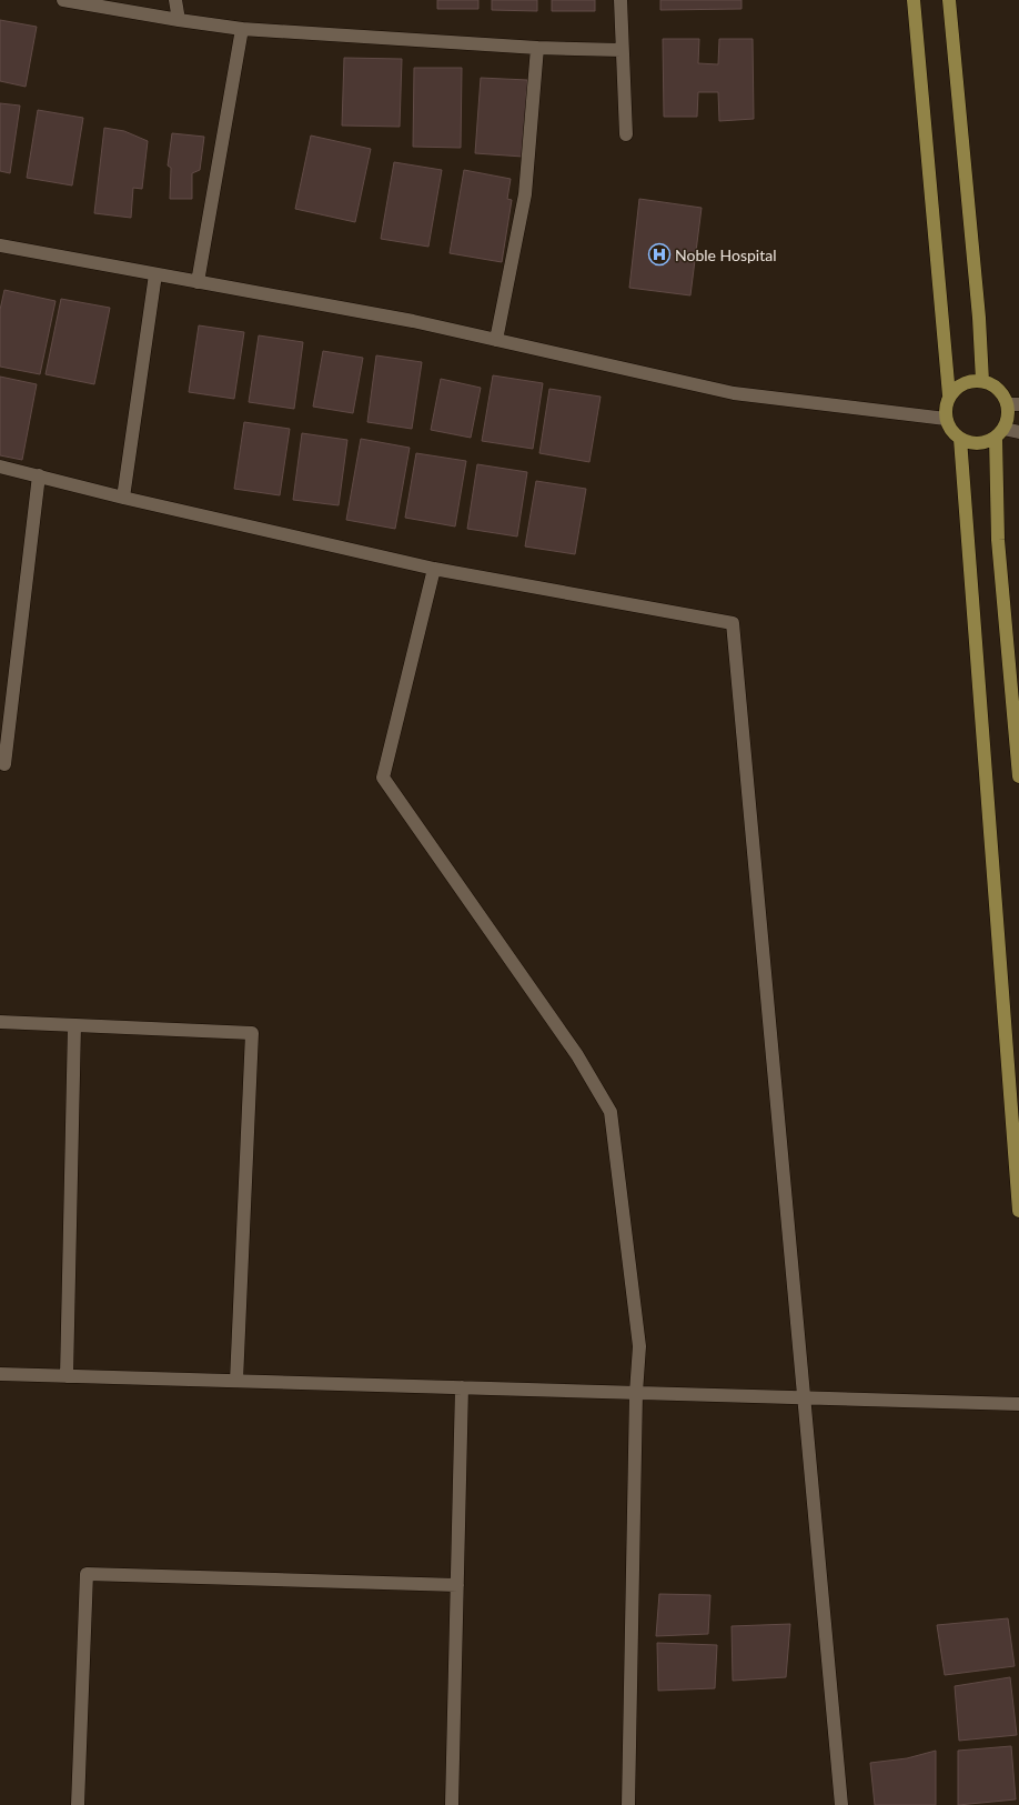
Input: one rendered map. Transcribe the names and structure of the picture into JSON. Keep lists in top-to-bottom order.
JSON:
{
  "places": {
    "hospital": ["Noble Hospital"]
  }
}
